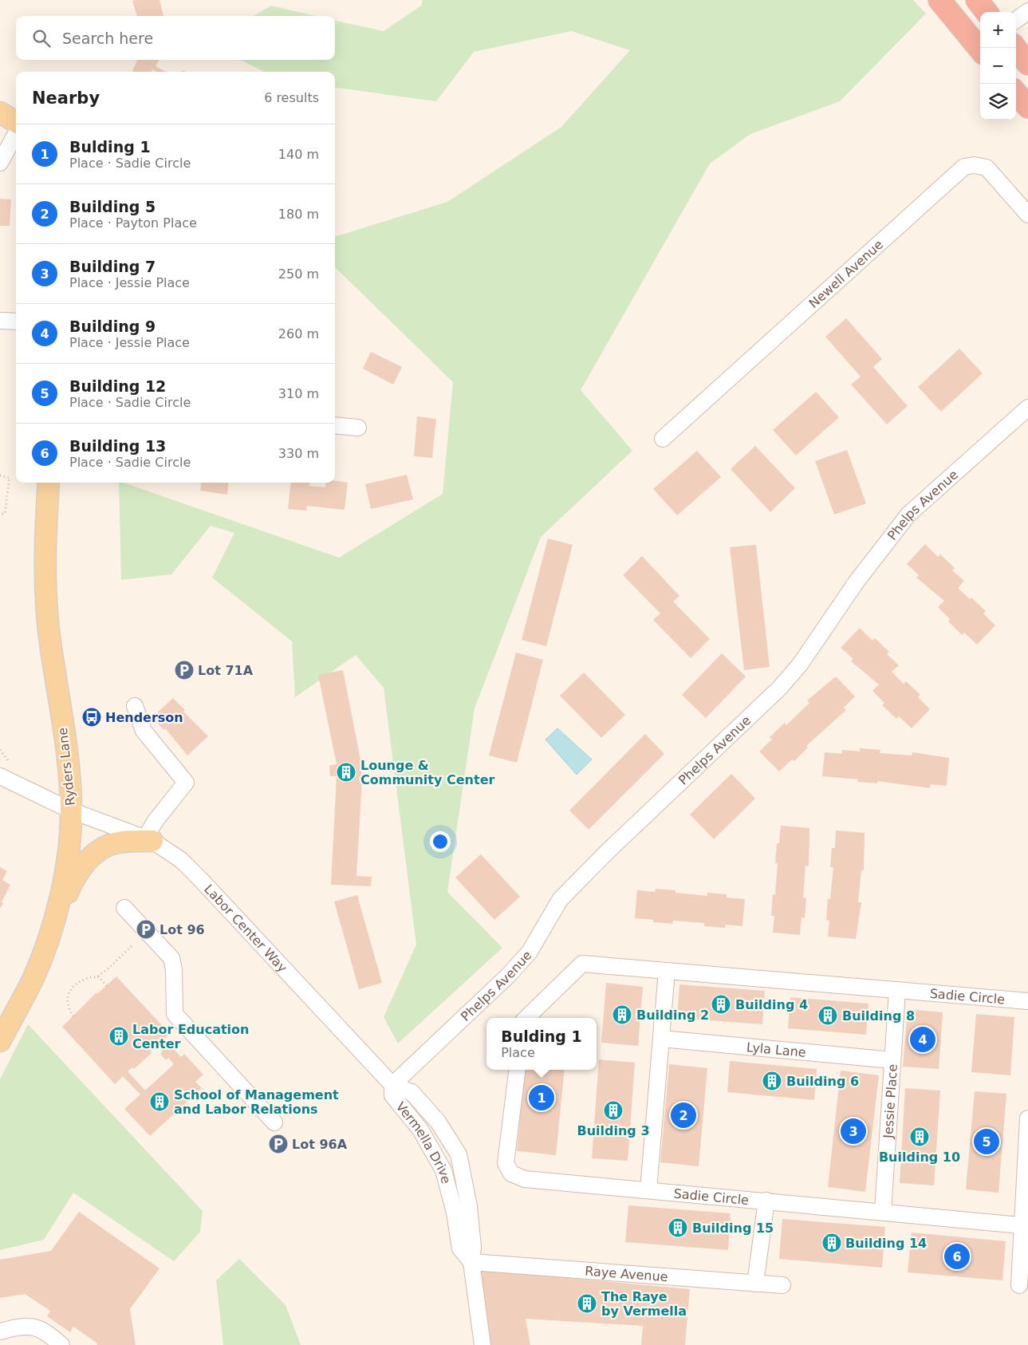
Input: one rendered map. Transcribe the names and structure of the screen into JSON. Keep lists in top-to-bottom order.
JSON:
{
  "streets": {
    "main road": ["Ryders Lane"],
    "street": [
      "Newell Avenue",
      "Phelps Avenue",
      "Labor Center Way",
      "Sadie Circle",
      "Lyla Lane",
      "Jessie Place",
      "Vermella Drive",
      "Raye Avenue"
    ]
  },
  "crossings": [
    ["Phelps Avenue", "Labor Center Way"],
    ["Phelps Avenue", "Vermella Drive"],
    ["Ryders Lane", "Labor Center Way"],
    ["Labor Center Way", "Vermella Drive"],
    ["Sadie Circle", "Jessie Place"],
    ["Lyla Lane", "Jessie Place"],
    ["Vermella Drive", "Raye Avenue"]
  ],
  "places": {
    "parking": ["Lot 71A", "Lot 96", "Lot 96A"],
    "bus stop": ["Henderson"],
    "building": [
      "Lounge & Community Center",
      "Building 4",
      "Building 2",
      "Building 8",
      "Labor Education Center",
      "Building 6",
      "School of Management and Labor Relations",
      "Building 3",
      "Building 10",
      "Building 15",
      "Building 14",
      "The Raye by Vermella"
    ]
  },
  "page": {
    "map_buttons": ["+", "−"],
    "search": "Search here",
    "heading": ["Nearby", "6 results"],
    "list": [
      {
        "mark": "1",
        "name": "Bulding 1",
        "note": "Place · Sadie Circle",
        "value": "140 m"
      },
      {
        "mark": "2",
        "name": "Building 5",
        "note": "Place · Payton Place",
        "value": "180 m"
      },
      {
        "mark": "3",
        "name": "Building 7",
        "note": "Place · Jessie Place",
        "value": "250 m"
      },
      {
        "mark": "4",
        "name": "Building 9",
        "note": "Place · Jessie Place",
        "value": "260 m"
      },
      {
        "mark": "5",
        "name": "Building 12",
        "note": "Place · Sadie Circle",
        "value": "310 m"
      },
      {
        "mark": "6",
        "name": "Building 13",
        "note": "Place · Sadie Circle",
        "value": "330 m"
      }
    ],
    "popup": ["Bulding 1", "Place"],
    "pins": [
      "4",
      "1",
      "2",
      "3",
      "5",
      "6"
    ]
  }
}
